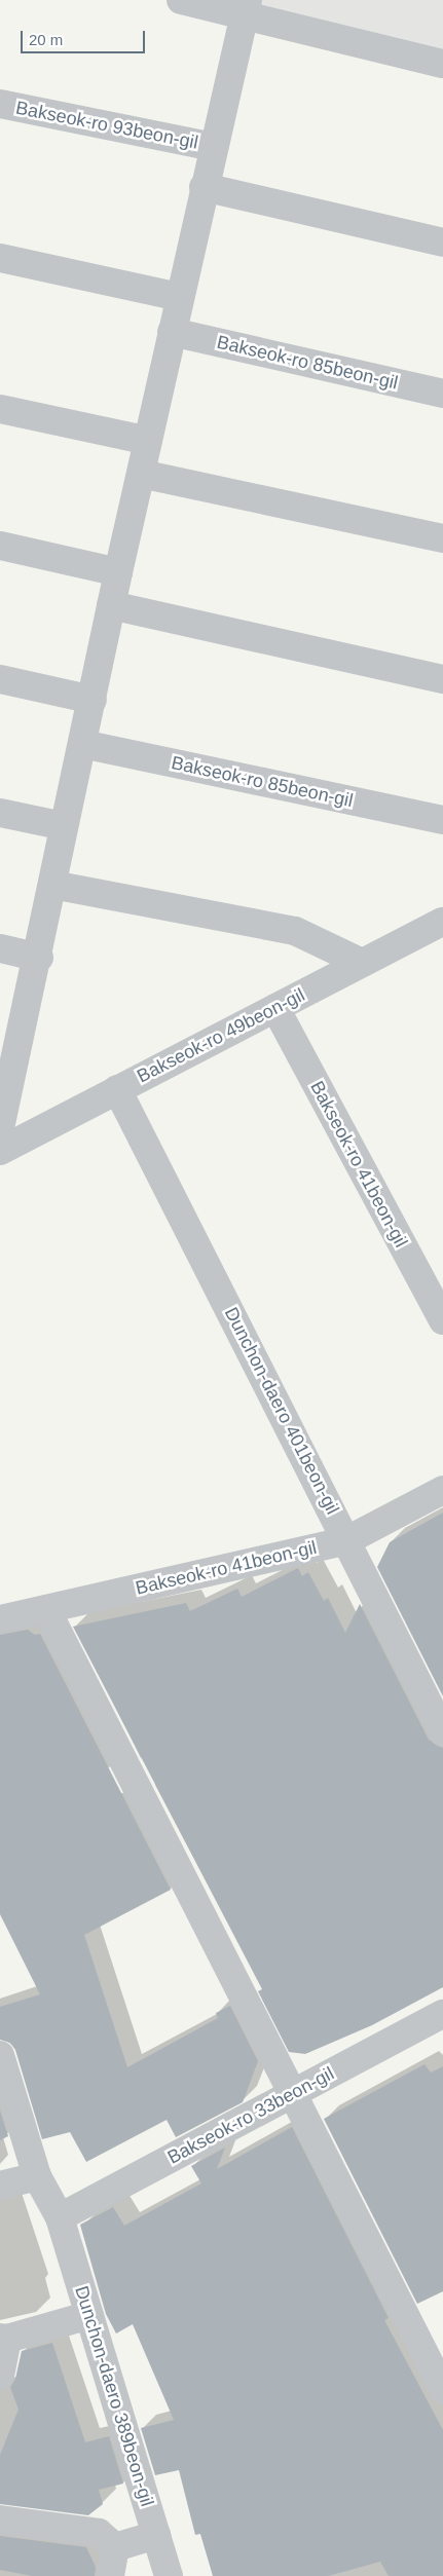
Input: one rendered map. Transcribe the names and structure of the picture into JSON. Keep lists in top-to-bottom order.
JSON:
{
  "streets": {
    "street": [
      "Bakseok-ro 93beon-gil",
      "Bakseok-ro 85beon-gil",
      "Bakseok-ro 49beon-gil",
      "Bakseok-ro 41beon-gil",
      "Dunchon-daero 401beon-gil",
      "Bakseok-ro 33beon-gil",
      "Dunchon-daero 389beon-gil"
    ]
  },
  "crossings": [
    ["Bakseok-ro 49beon-gil", "Bakseok-ro 41beon-gil"],
    ["Bakseok-ro 49beon-gil", "Dunchon-daero 401beon-gil"],
    ["Bakseok-ro 41beon-gil", "Dunchon-daero 401beon-gil"],
    ["Bakseok-ro 33beon-gil", "Dunchon-daero 389beon-gil"]
  ],
  "scale_bar": "20 m"
}
